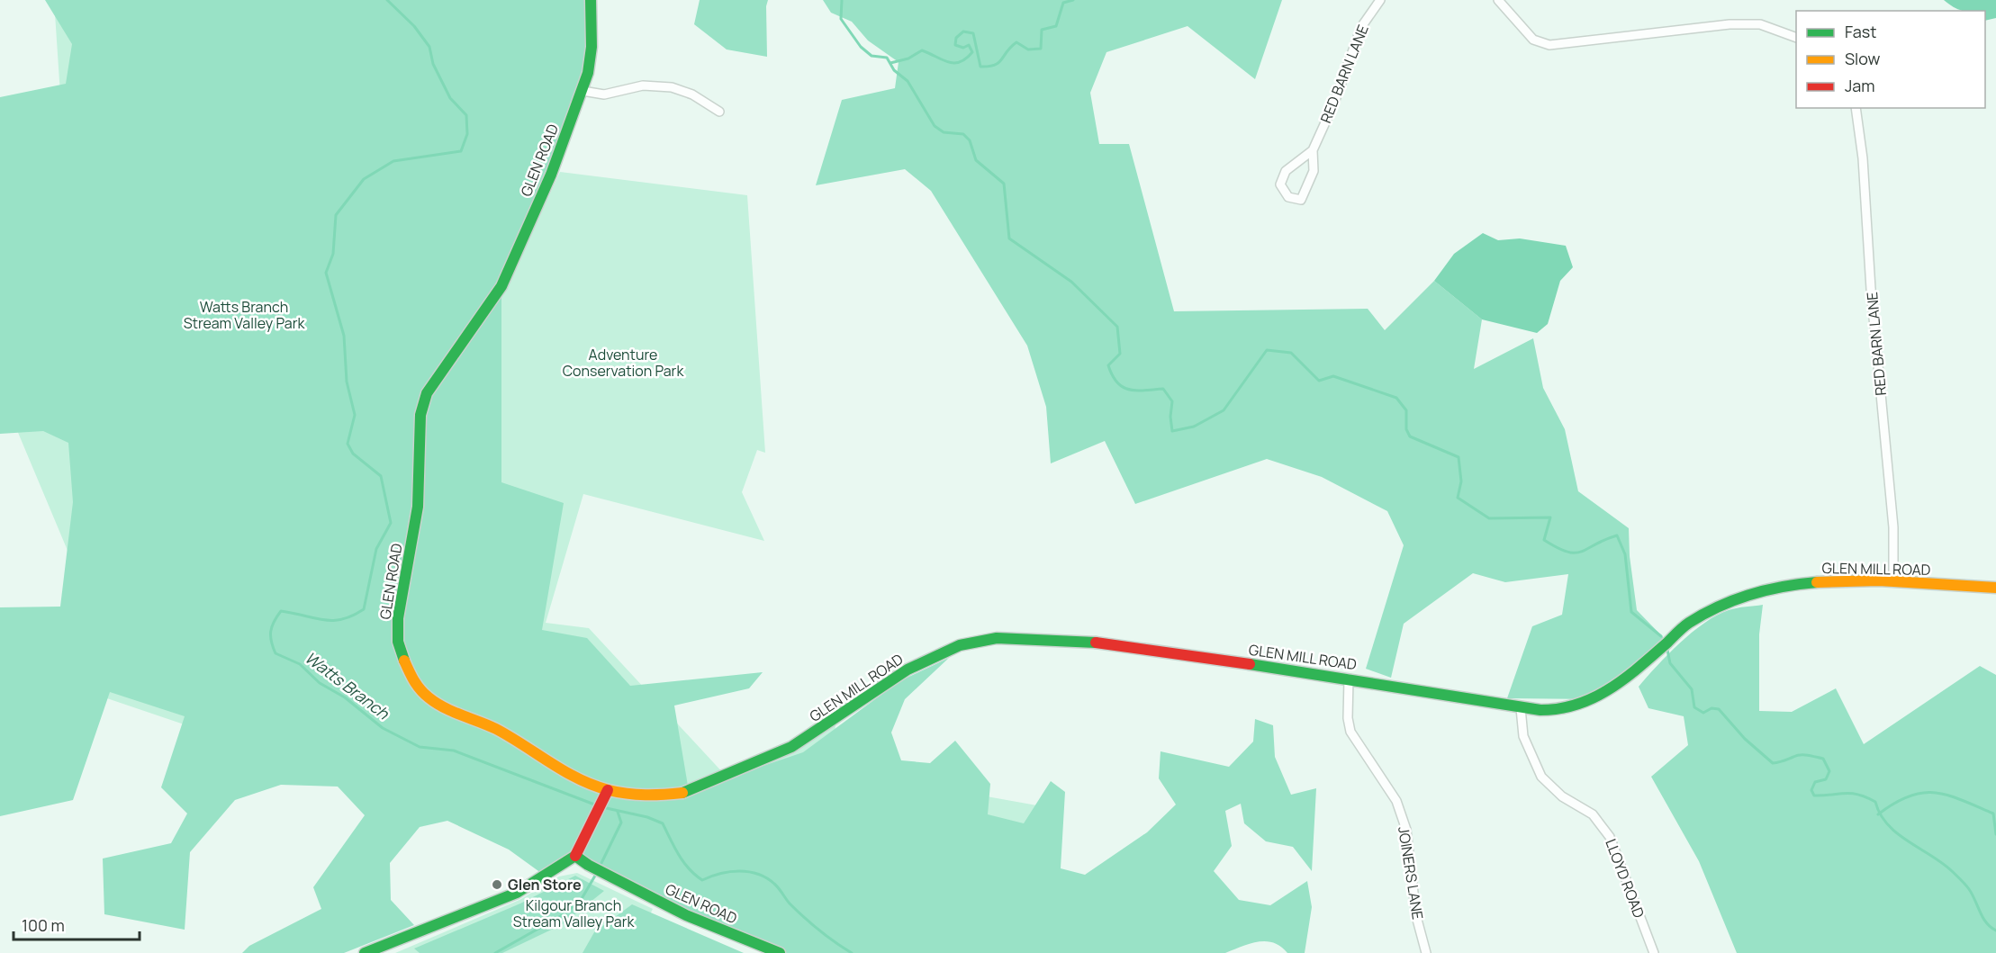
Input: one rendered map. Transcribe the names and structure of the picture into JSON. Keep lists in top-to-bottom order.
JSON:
{
  "streets": {
    "main road": ["GLEN ROAD", "GLEN MILL ROAD"],
    "street": ["RED BARN LANE", "JOINERS LANE", "LLOYD ROAD"]
  },
  "crossings": [
    ["RED BARN LANE", "GLEN MILL ROAD"],
    ["GLEN ROAD", "GLEN MILL ROAD"],
    ["GLEN MILL ROAD", "JOINERS LANE"],
    ["GLEN MILL ROAD", "LLOYD ROAD"]
  ],
  "water": ["Watts Branch"],
  "parks": ["Watts Branch Stream Valley Park", "Adventure Conservation Park", "Kilgour Branch Stream Valley Park"],
  "places": ["Glen Store"],
  "legend": ["Fast", "Slow", "Jam"],
  "scale_bar": "100 m"
}
